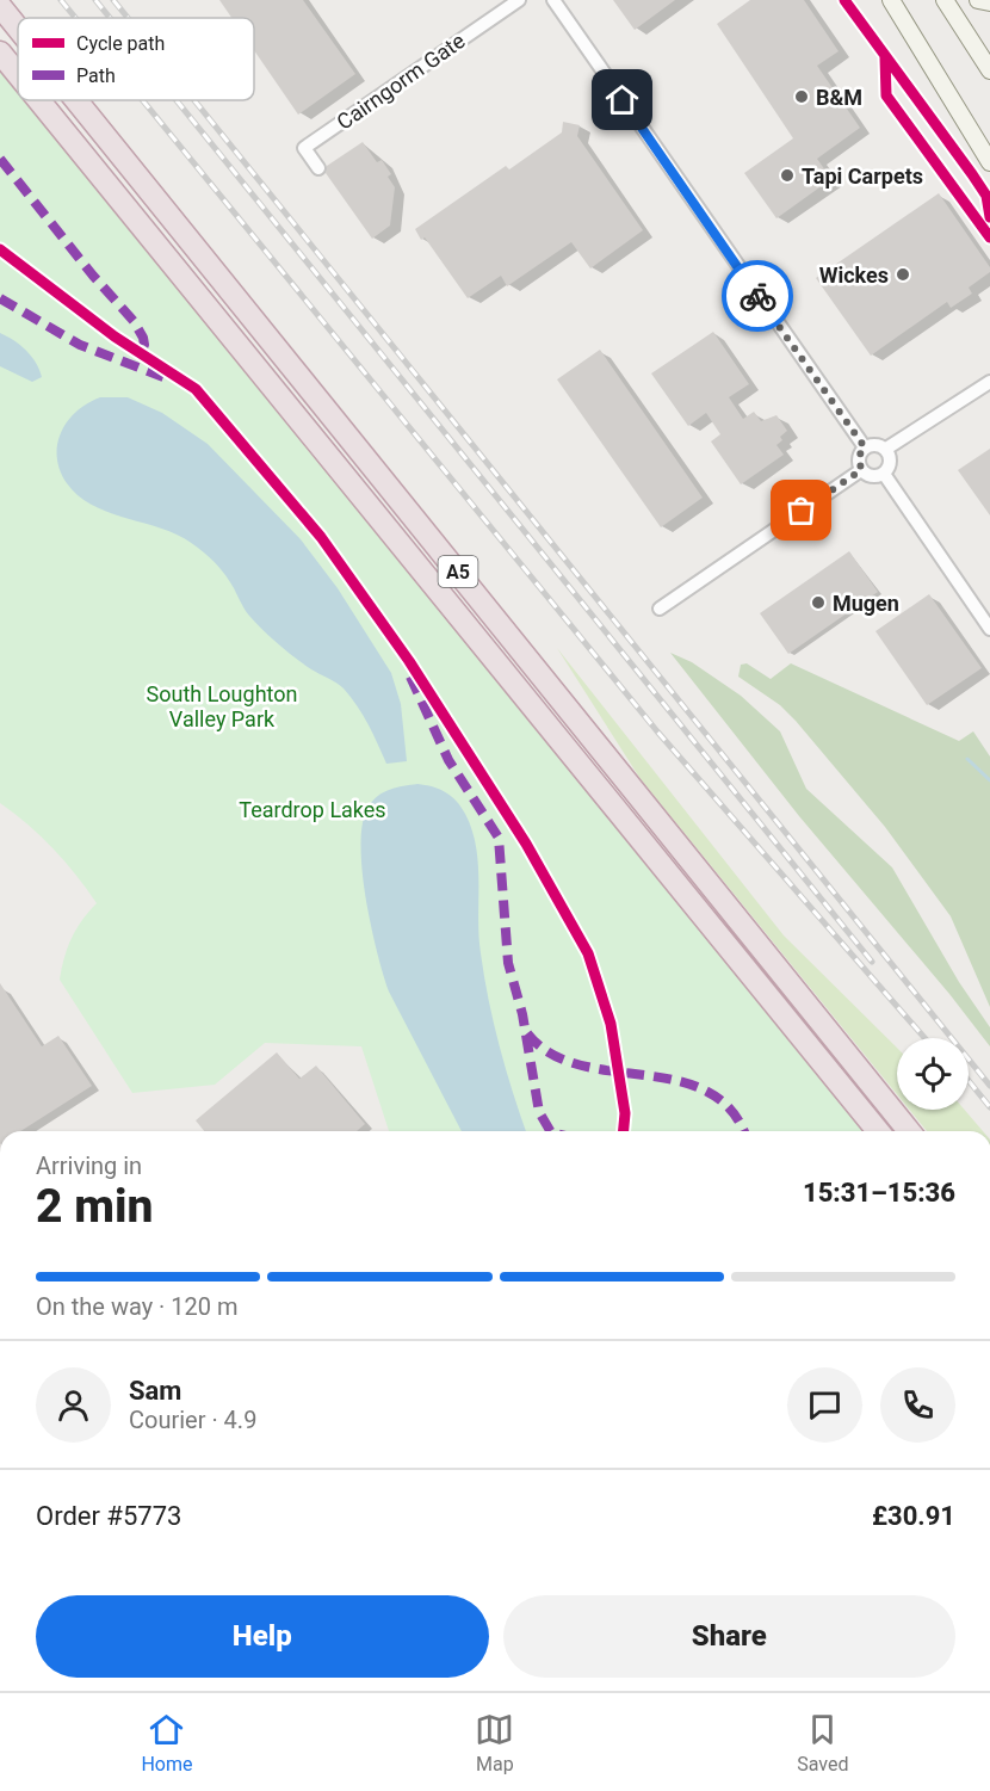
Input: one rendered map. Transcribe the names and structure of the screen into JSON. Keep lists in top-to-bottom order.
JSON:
{
  "streets": {
    "highway": ["A5"],
    "street": ["Cairngorm Gate"]
  },
  "parks": ["South Loughton Valley Park", "Teardrop Lakes"],
  "places": [
    "B&M",
    "Tapi Carpets",
    "Wickes",
    "Mugen"
  ],
  "legend": ["Cycle path", "Path"],
  "page": {
    "heading": ["2 min", "Arriving in", "15:31–15:36"],
    "panel": [
      "Sam",
      "Courier · 4.9",
      "Order #5773",
      "£30.91"
    ],
    "bar": "On the way · 120 m",
    "buttons": ["Help", "Share"],
    "tabs": ["Home", "Map", "Saved"]
  }
}
